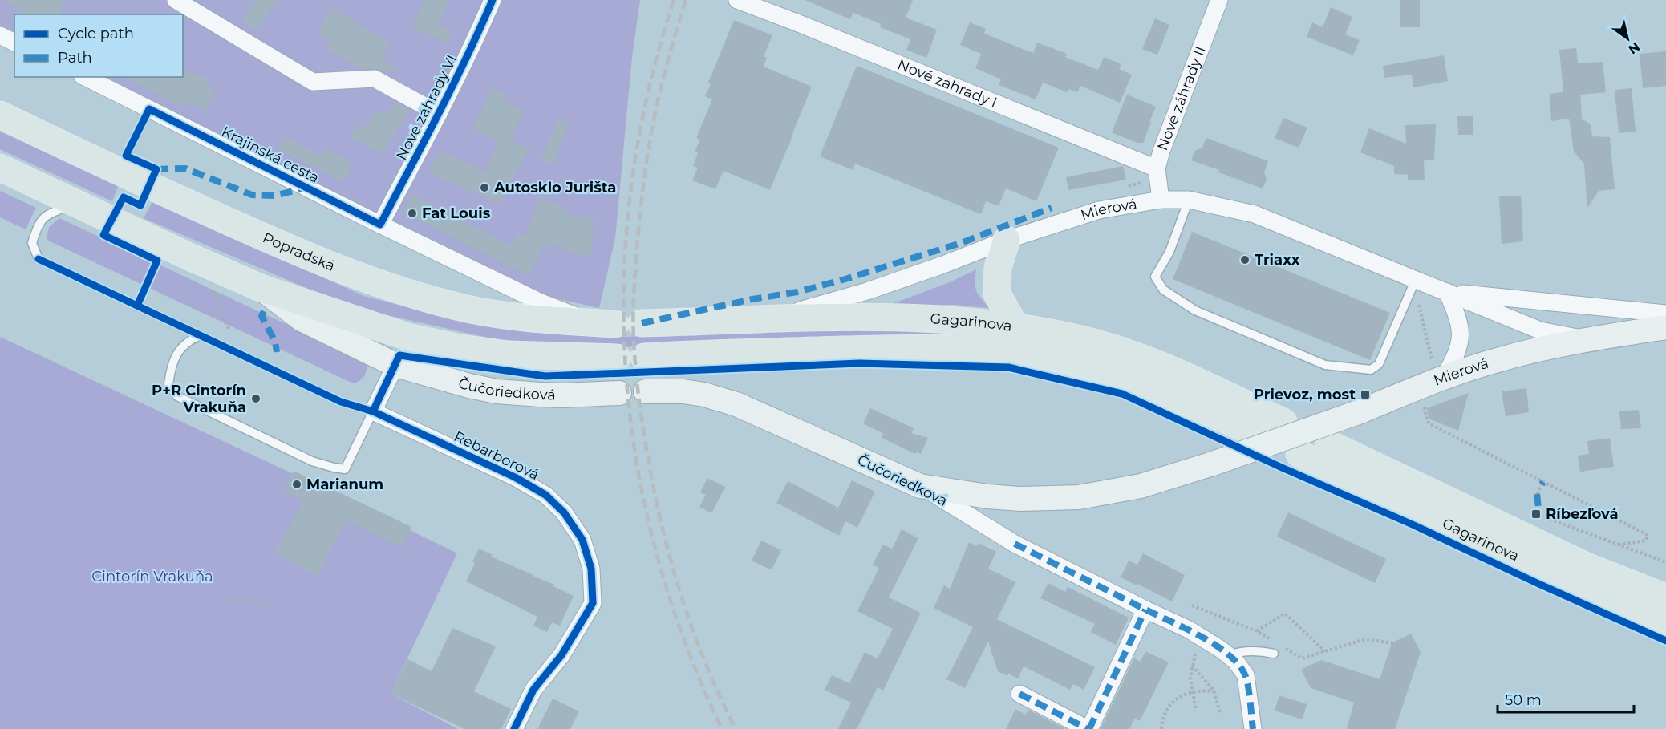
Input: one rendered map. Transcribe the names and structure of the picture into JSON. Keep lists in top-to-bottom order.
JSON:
{
  "streets": {
    "main road": ["Popradská", "Gagarinova"],
    "street": [
      "Nové záhrady I",
      "Nové záhrady II",
      "Nové záhrady VI",
      "Krajinská cesta",
      "Mierová",
      "Čučoriedková",
      "Rebarborová"
    ]
  },
  "crossings": [
    ["Nové záhrady I", "Nové záhrady II"],
    ["Nové záhrady II", "Mierová"],
    ["Nové záhrady VI", "Krajinská cesta"],
    ["Krajinská cesta", "Popradská"],
    ["Mierová", "Gagarinova"],
    ["Mierová", "Čučoriedková"]
  ],
  "parks": ["Cintorín Vrakuňa"],
  "places": {
    "other": [
      "Autosklo Jurišta",
      "Fat Louis",
      "Triaxx",
      "P+R Cintorín Vrakuňa",
      "Marianum"
    ],
    "transit": ["Prievoz, most", "Ríbezľová"]
  },
  "legend": ["Cycle path", "Path"],
  "scale_bar": "50 m",
  "north": "bottom right"
}
